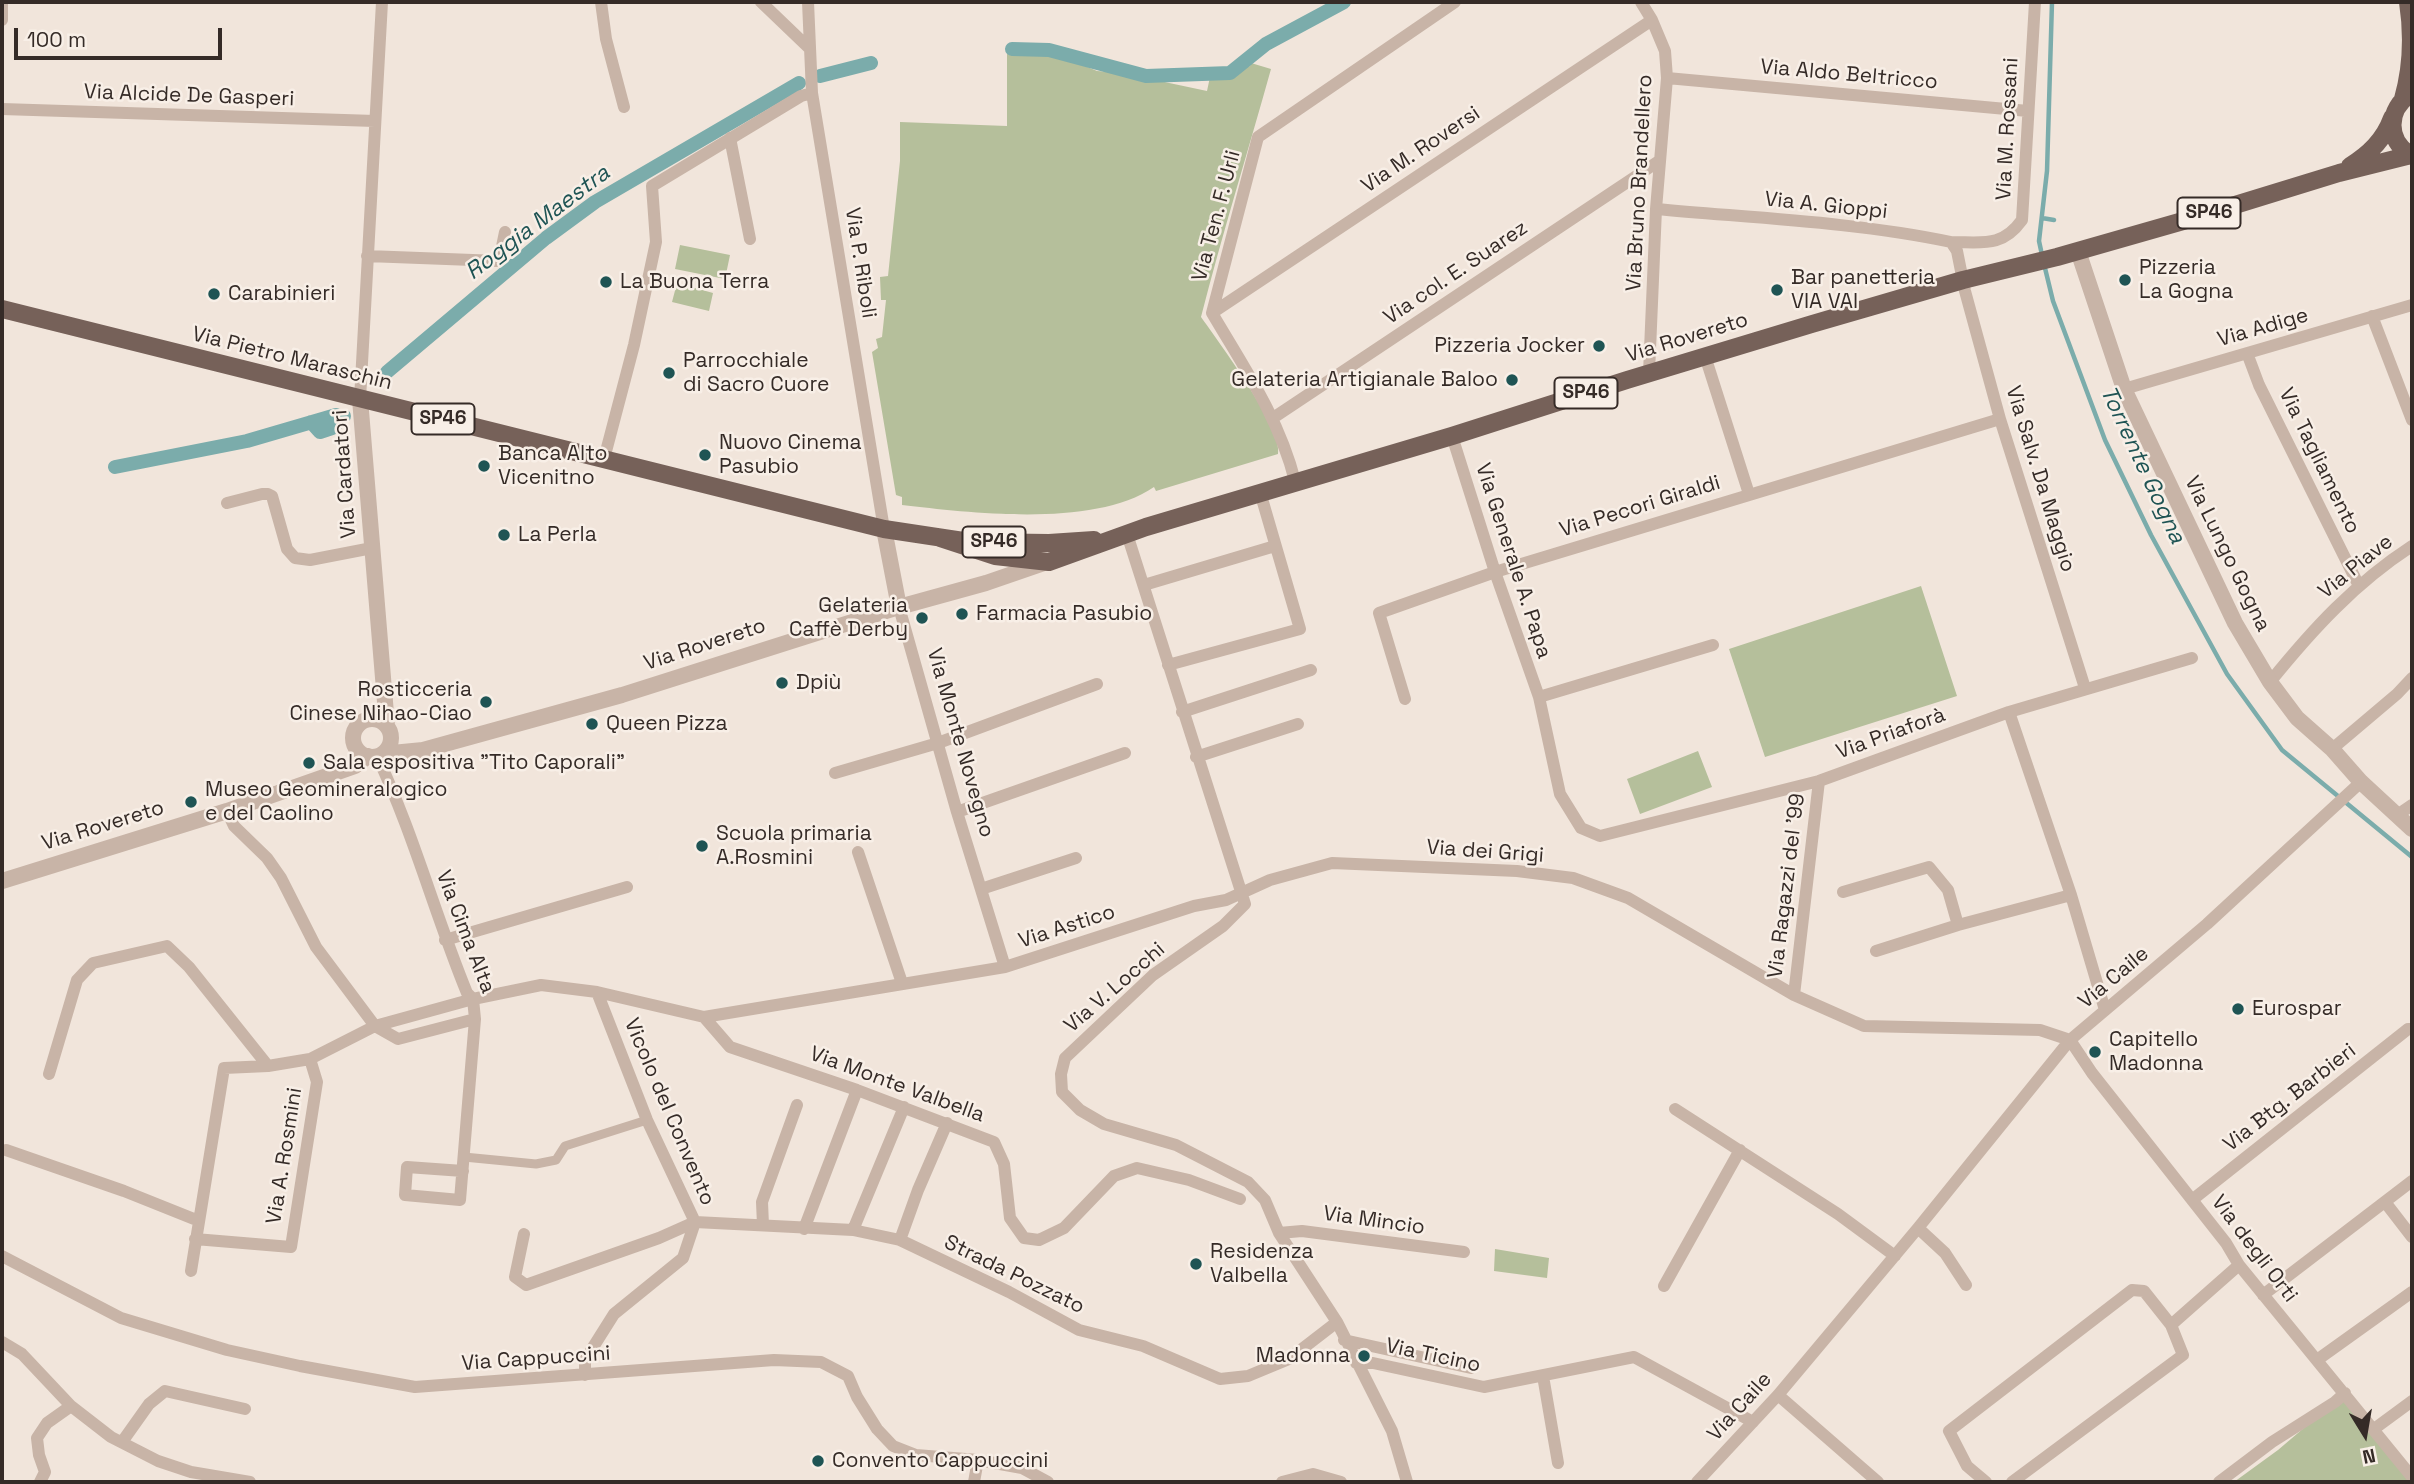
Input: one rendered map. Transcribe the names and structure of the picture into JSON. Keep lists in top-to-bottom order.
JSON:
{
  "streets": {
    "main road": ["SP46", "Via Rovereto", "Via Pietro Maraschin"],
    "street": [
      "Via Aldo Beltricco",
      "Via Alcide De Gasperi",
      "Via M. Rossani",
      "Via M. Roversi",
      "Via Bruno Brandellero",
      "Via A. Gioppi",
      "Via Ten. F. Urli",
      "Via P. Riboli",
      "Via col. E. Suarez",
      "Via Adige",
      "Via Tagliamento",
      "Via Cardatori",
      "Via Salv. Da Maggio",
      "Via Pecori Giraldi",
      "Via Lungo Gogna",
      "Via Generale A. Papa",
      "Via Piave",
      "Via Priaforà",
      "Via Monte Novegno",
      "Via dei Grigi",
      "Via Ragazzi del '99",
      "Via Astico",
      "Via Cima Alta",
      "Via Caile",
      "Via V. Locchi",
      "Via Monte Valbella",
      "Via Btg. Barbieri",
      "Vicolo del Convento",
      "Via A. Rosmini",
      "Via Mincio",
      "Via degli Orti",
      "Strada Pozzato",
      "Via Ticino",
      "Via Cappuccini"
    ]
  },
  "crossings": [
    ["Via Aldo Beltricco", "Via M. Rossani"],
    ["Via Aldo Beltricco", "Via Bruno Brandellero"],
    ["Via Alcide De Gasperi", "Via Cardatori"],
    ["Via M. Rossani", "Via A. Gioppi"],
    ["Via M. Roversi", "Via Bruno Brandellero"],
    ["Via M. Roversi", "Via Ten. F. Urli"],
    ["Via Bruno Brandellero", "Via A. Gioppi"],
    ["Via Bruno Brandellero", "Via col. E. Suarez"],
    ["Via Bruno Brandellero", "Via Rovereto"],
    ["SP46", "Via Rovereto"],
    ["SP46", "Via Lungo Gogna"],
    ["Via Ten. F. Urli", "Via col. E. Suarez"],
    ["Via Ten. F. Urli", "Via Rovereto"],
    ["Via P. Riboli", "Via Pietro Maraschin"],
    ["Via P. Riboli", "Via Monte Novegno"],
    ["Via Adige", "Via Tagliamento"],
    ["Via Adige", "Via Lungo Gogna"],
    ["Via Rovereto", "Via Pietro Maraschin"],
    ["Via Rovereto", "Via Cardatori"],
    ["Via Rovereto", "Via Salv. Da Maggio"],
    ["Via Rovereto", "Via Lungo Gogna"],
    ["Via Rovereto", "Via Generale A. Papa"],
    ["Via Rovereto", "Via Monte Novegno"],
    ["Via Rovereto", "Via Cima Alta"],
    ["Via Pietro Maraschin", "Via Cardatori"],
    ["Via Pietro Maraschin", "Via Monte Novegno"],
    ["Via Tagliamento", "Via Piave"],
    ["Via Cardatori", "Via Cima Alta"],
    ["Via Salv. Da Maggio", "Via Pecori Giraldi"],
    ["Via Salv. Da Maggio", "Via Priaforà"],
    ["Via Pecori Giraldi", "Via Generale A. Papa"],
    ["Via Lungo Gogna", "Via Piave"],
    ["Via Lungo Gogna", "Via Caile"],
    ["Via Generale A. Papa", "Via Priaforà"],
    ["Via Priaforà", "Via Ragazzi del '99"],
    ["Via Monte Novegno", "Via Astico"],
    ["Via dei Grigi", "Via Ragazzi del '99"],
    ["Via dei Grigi", "Via Astico"],
    ["Via dei Grigi", "Via Caile"],
    ["Via dei Grigi", "Via V. Locchi"],
    ["Via dei Grigi", "Via degli Orti"],
    ["Via Astico", "Via V. Locchi"],
    ["Via Astico", "Via Monte Valbella"],
    ["Via Astico", "Vicolo del Convento"],
    ["Via Caile", "Via degli Orti"],
    ["Via Caile", "Via Ticino"],
    ["Via V. Locchi", "Via Mincio"],
    ["Via V. Locchi", "Strada Pozzato"],
    ["Via V. Locchi", "Via Ticino"],
    ["Via Btg. Barbieri", "Via degli Orti"],
    ["Vicolo del Convento", "Strada Pozzato"],
    ["Vicolo del Convento", "Via Cappuccini"]
  ],
  "water": ["Roggia Maestra", "Torrente Gogna"],
  "places": [
    "Pizzeria La Gogna",
    "La Buona Terra",
    "Bar panetteria VIA VAI",
    "Carabinieri",
    "Pizzeria Jocker",
    "Parrocchiale di Sacro Cuore",
    "Gelateria Artigianale Baloo",
    "Nuovo Cinema Pasubio",
    "Banca Alto Vicenitno",
    "La Perla",
    "Farmacia Pasubio",
    "Gelateria Caffè Derby",
    "Dpiù",
    "Rosticceria Cinese Nihao-Ciao",
    "Queen Pizza",
    "Sala espositiva \"Tito Caporali\"",
    "Museo Geomineralogico e del Caolino",
    "Scuola primaria A.Rosmini",
    "Eurospar",
    "Capitello Madonna",
    "Residenza Valbella",
    "Madonna",
    "Convento Cappuccini"
  ],
  "scale_bar": "100 m",
  "north": "bottom"
}
